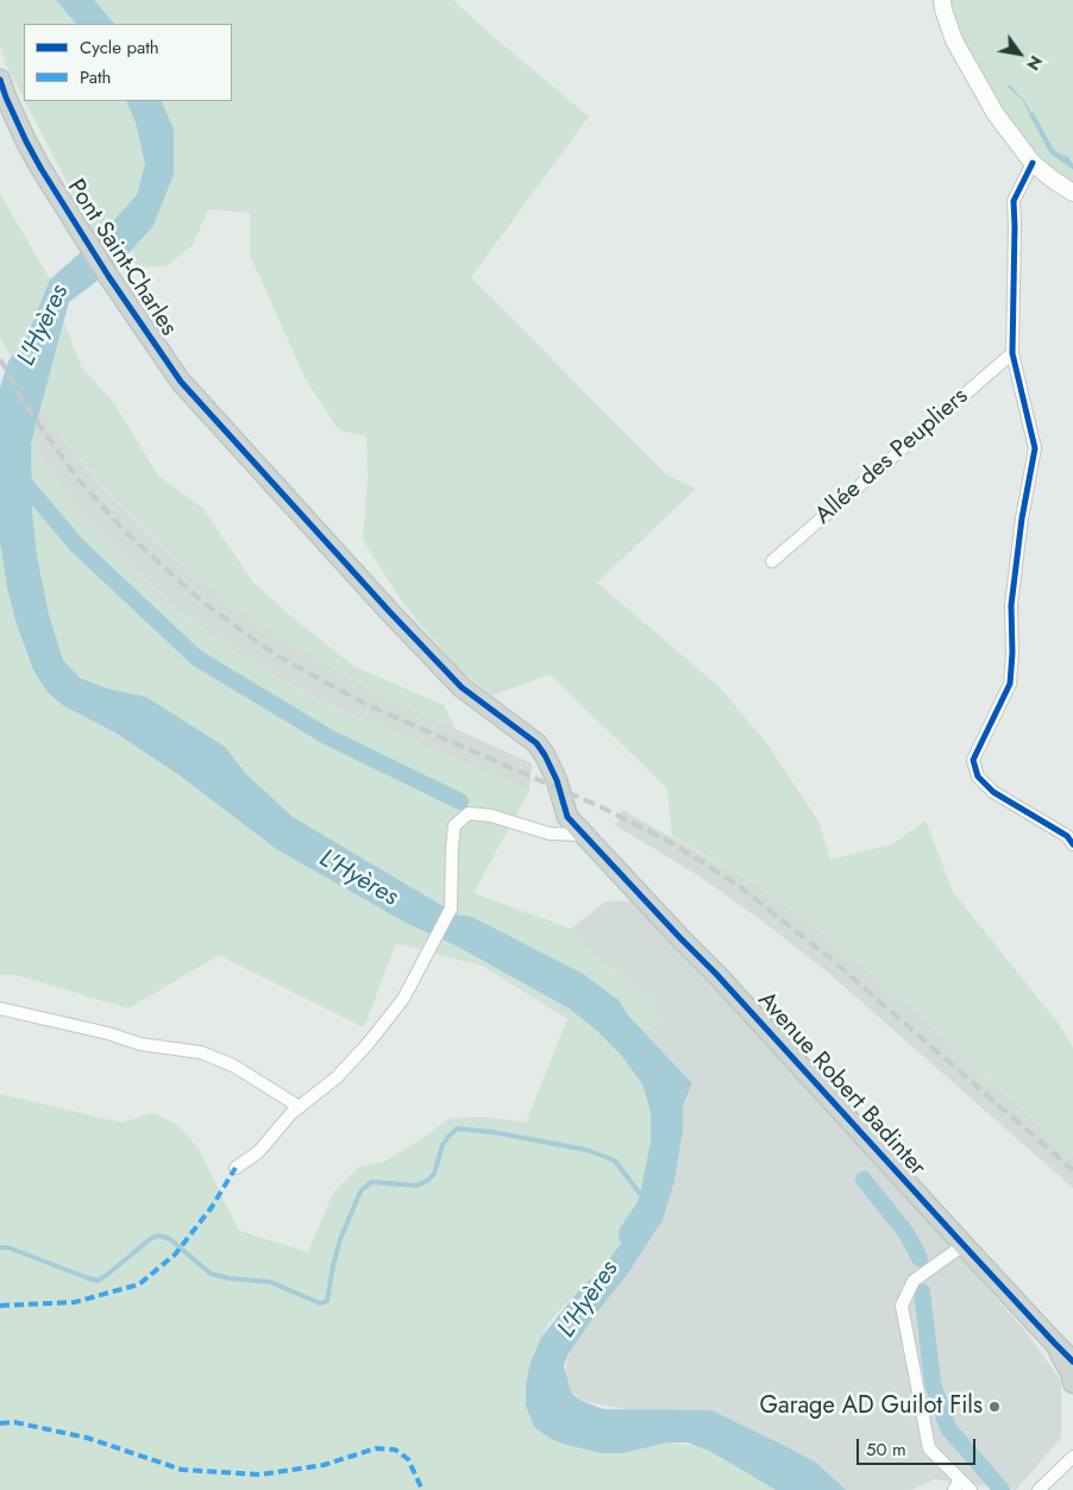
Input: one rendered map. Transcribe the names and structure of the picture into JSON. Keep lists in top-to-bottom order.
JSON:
{
  "streets": {
    "main road": ["Pont Saint-Charles", "Avenue Robert Badinter"],
    "street": ["Allée des Peupliers"]
  },
  "crossings": [
    ["Pont Saint-Charles", "Avenue Robert Badinter"]
  ],
  "water": ["L'Hyères"],
  "places": ["Garage AD Guilot Fils"],
  "legend": ["Cycle path", "Path"],
  "scale_bar": "50 m",
  "north": "bottom right"
}
